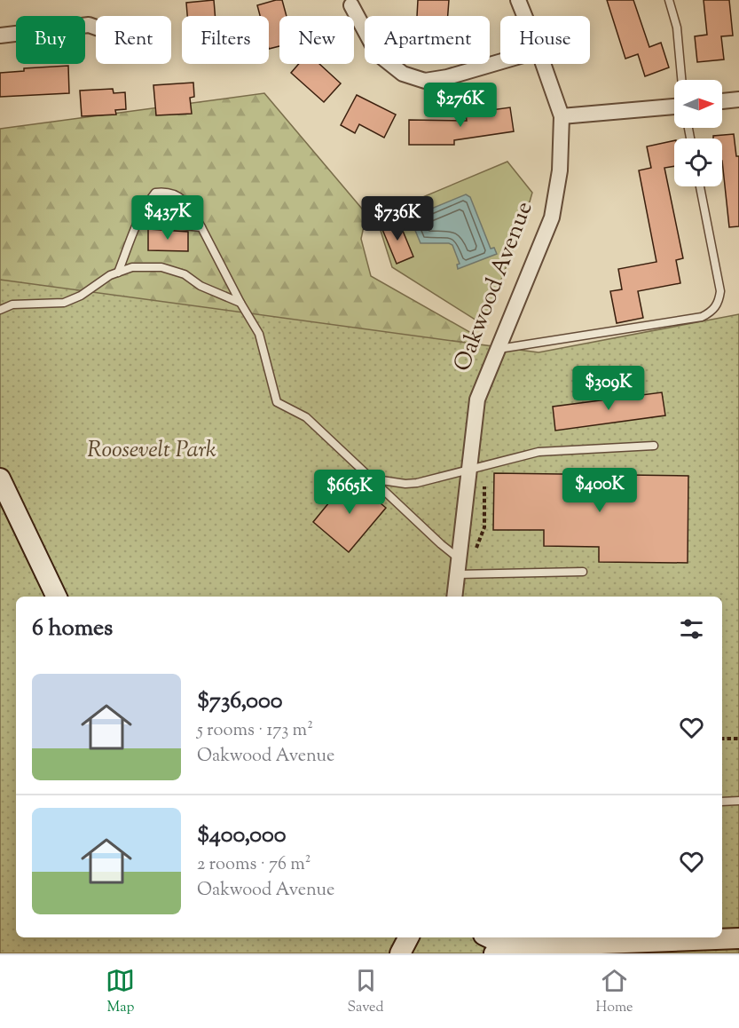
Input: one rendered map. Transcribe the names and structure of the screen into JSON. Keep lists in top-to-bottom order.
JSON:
{
  "streets": {
    "street": ["Oakwood Avenue"]
  },
  "parks": ["Roosevelt Park"],
  "north": "right",
  "page": {
    "chip": [
      "Buy",
      "Rent",
      "Filters",
      "New",
      "Apartment",
      "House"
    ],
    "price": [
      "$276K",
      "$437K",
      "$736K",
      "$309K",
      "$400K",
      "$665K"
    ],
    "heading": "6 homes",
    "list": [
      {
        "name": "$736,000",
        "note": "5 rooms · 173 m² · Oakwood Avenue"
      },
      {
        "name": "$400,000",
        "note": "2 rooms · 76 m² · Oakwood Avenue"
      }
    ],
    "tabs": ["Map", "Saved", "Home"]
  }
}
